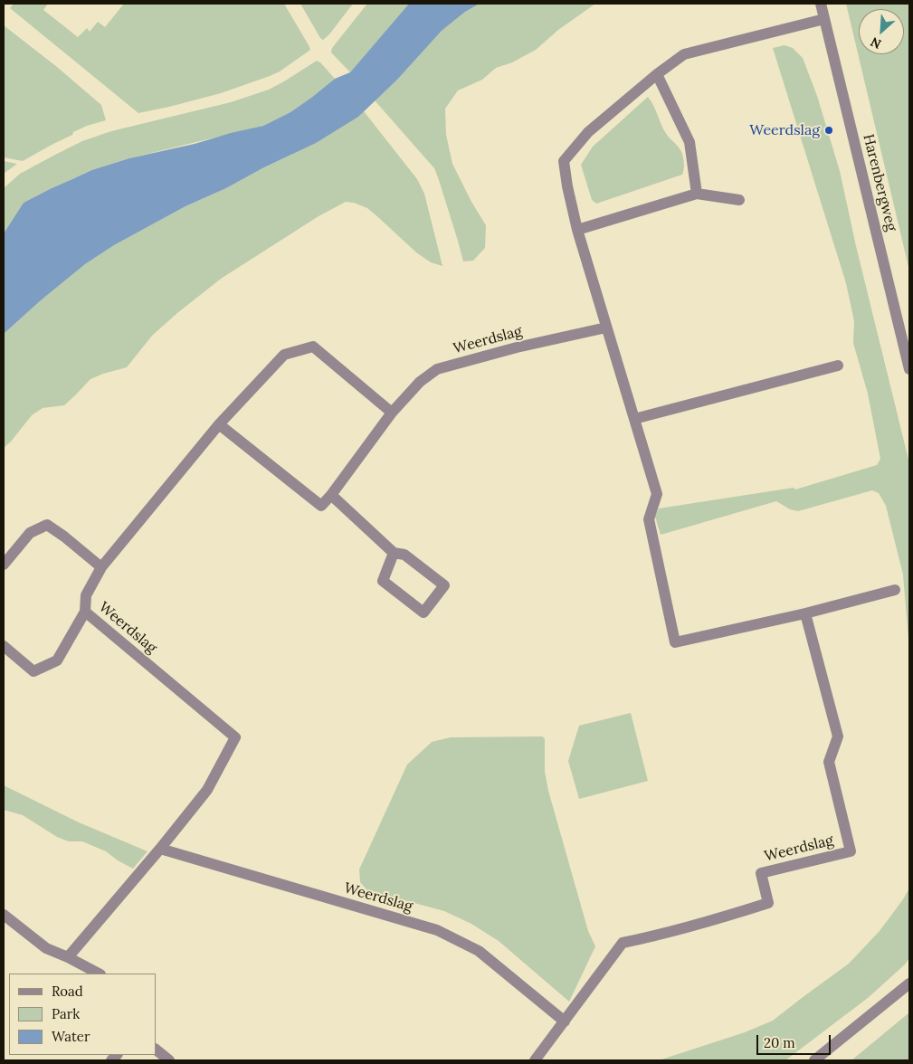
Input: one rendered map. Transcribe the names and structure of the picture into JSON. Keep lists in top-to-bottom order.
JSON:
{
  "streets": {
    "street": ["Harenbergweg", "Weerdslag"]
  },
  "places": ["Weerdslag"],
  "legend": ["Road", "Park", "Water"],
  "scale_bar": "20 m",
  "north": "bottom left"
}
